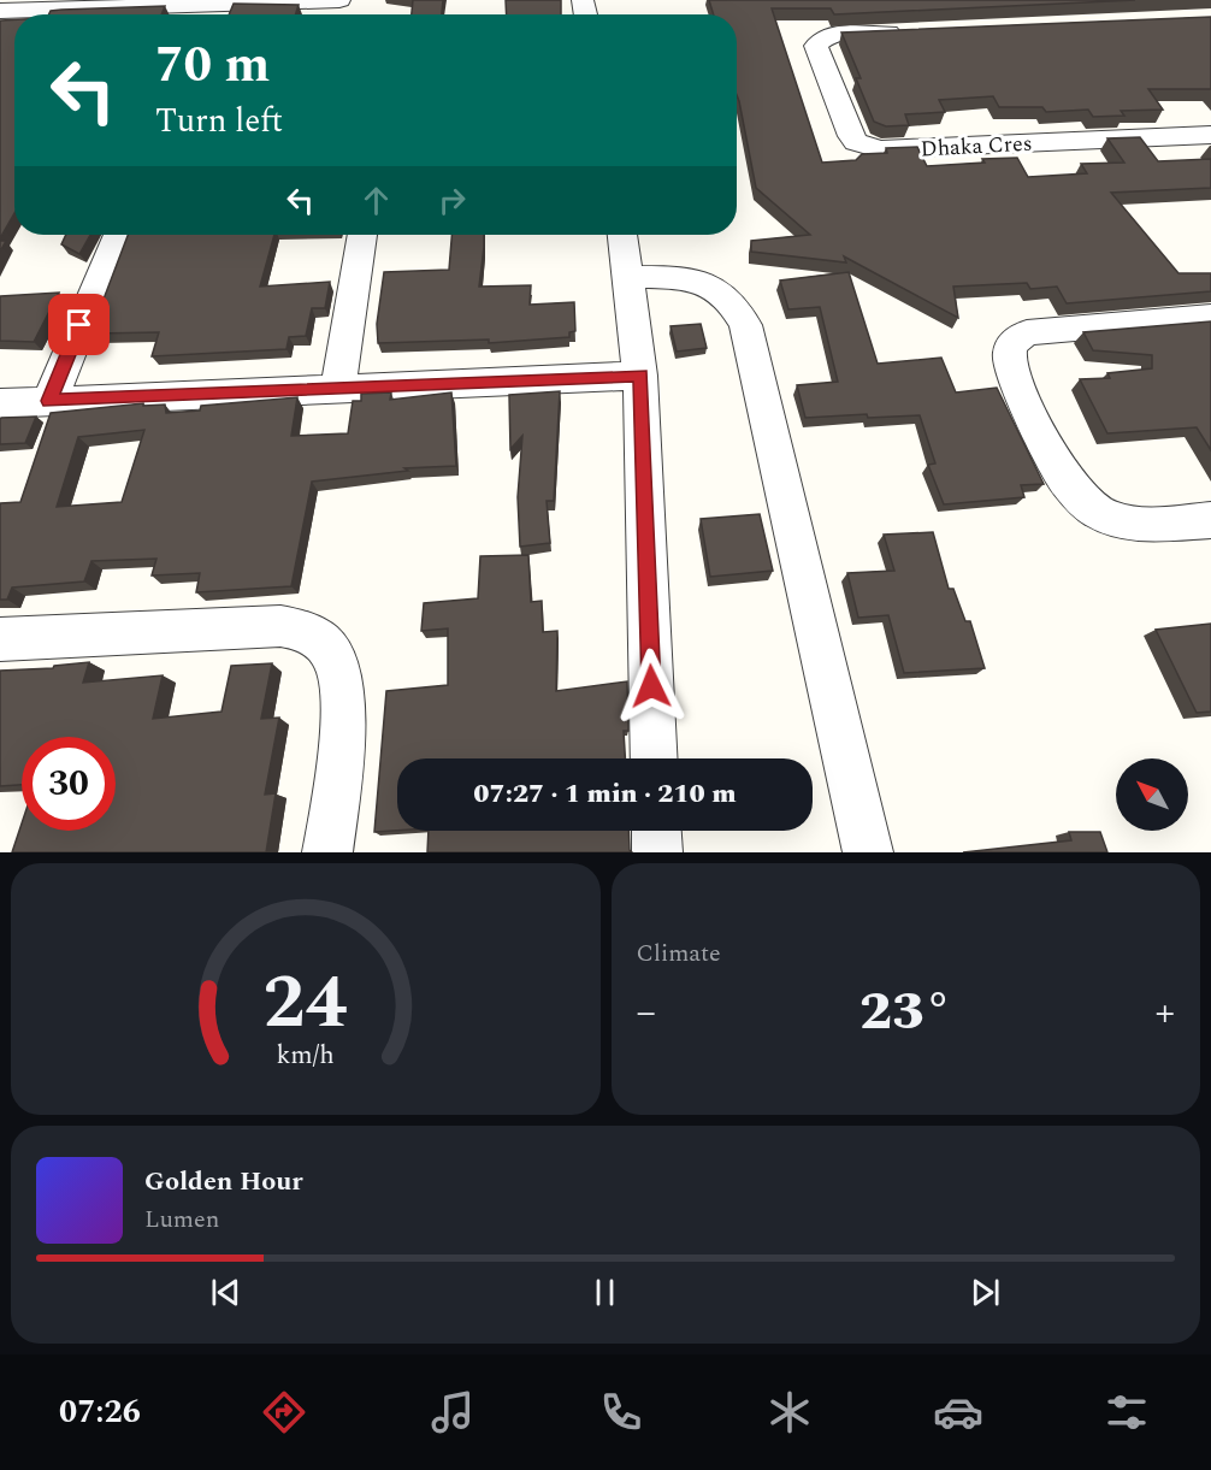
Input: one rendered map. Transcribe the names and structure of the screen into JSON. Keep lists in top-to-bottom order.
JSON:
{
  "streets": {
    "street": ["Dhaka Cres"]
  },
  "north": "top left",
  "page": {
    "turn": ["70 m", "Turn left"],
    "limit": "30",
    "trip": "07:27 · 1 min · 210 m",
    "tile": "Climate",
    "heat": ["−", "23°", "+"],
    "song": ["Golden Hour", "Lumen"],
    "tabs": "07:26",
    "gauge": ["24", "km/h"]
  }
}
